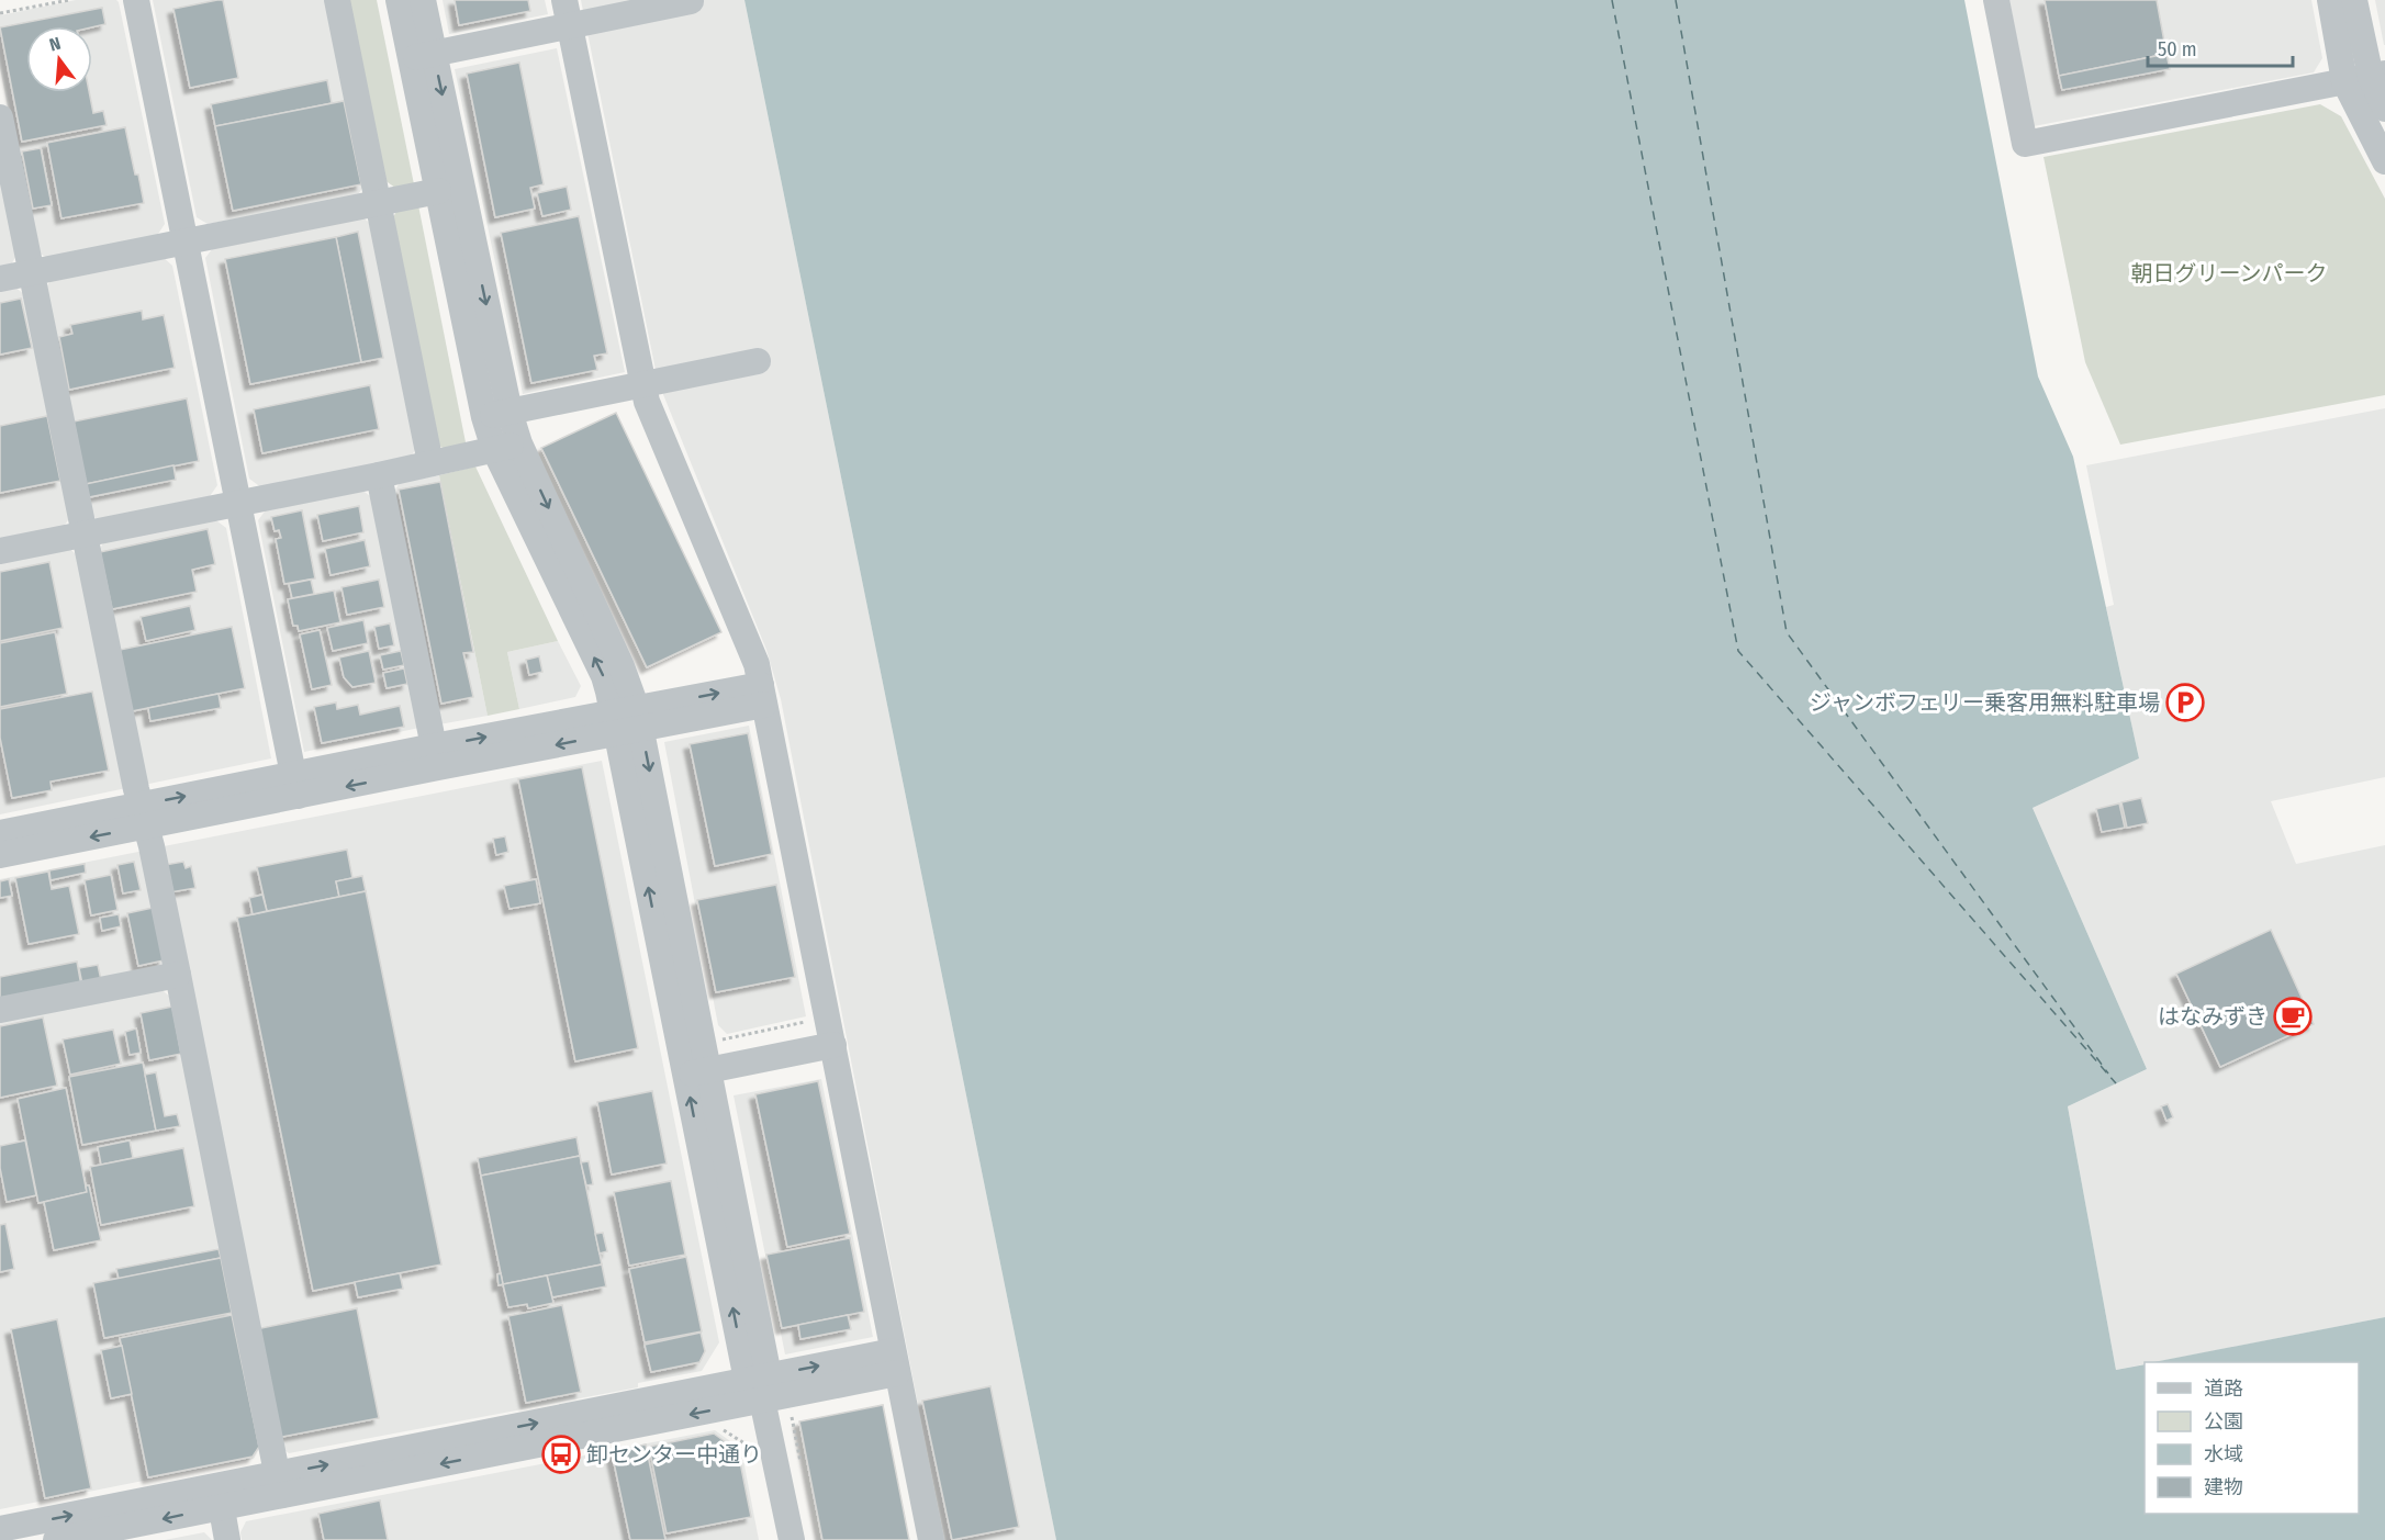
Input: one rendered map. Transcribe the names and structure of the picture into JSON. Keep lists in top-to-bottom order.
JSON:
{
  "parks": ["朝日グリーンパーク"],
  "places": {
    "parking": ["ジャンボフェリー乗客用無料駐車場"],
    "cafe": ["はなみずき"],
    "bus stop": ["卸センター中通り"]
  },
  "legend": [
    "道路",
    "公園",
    "水域",
    "建物"
  ],
  "scale_bar": "50 m",
  "north": "top"
}
